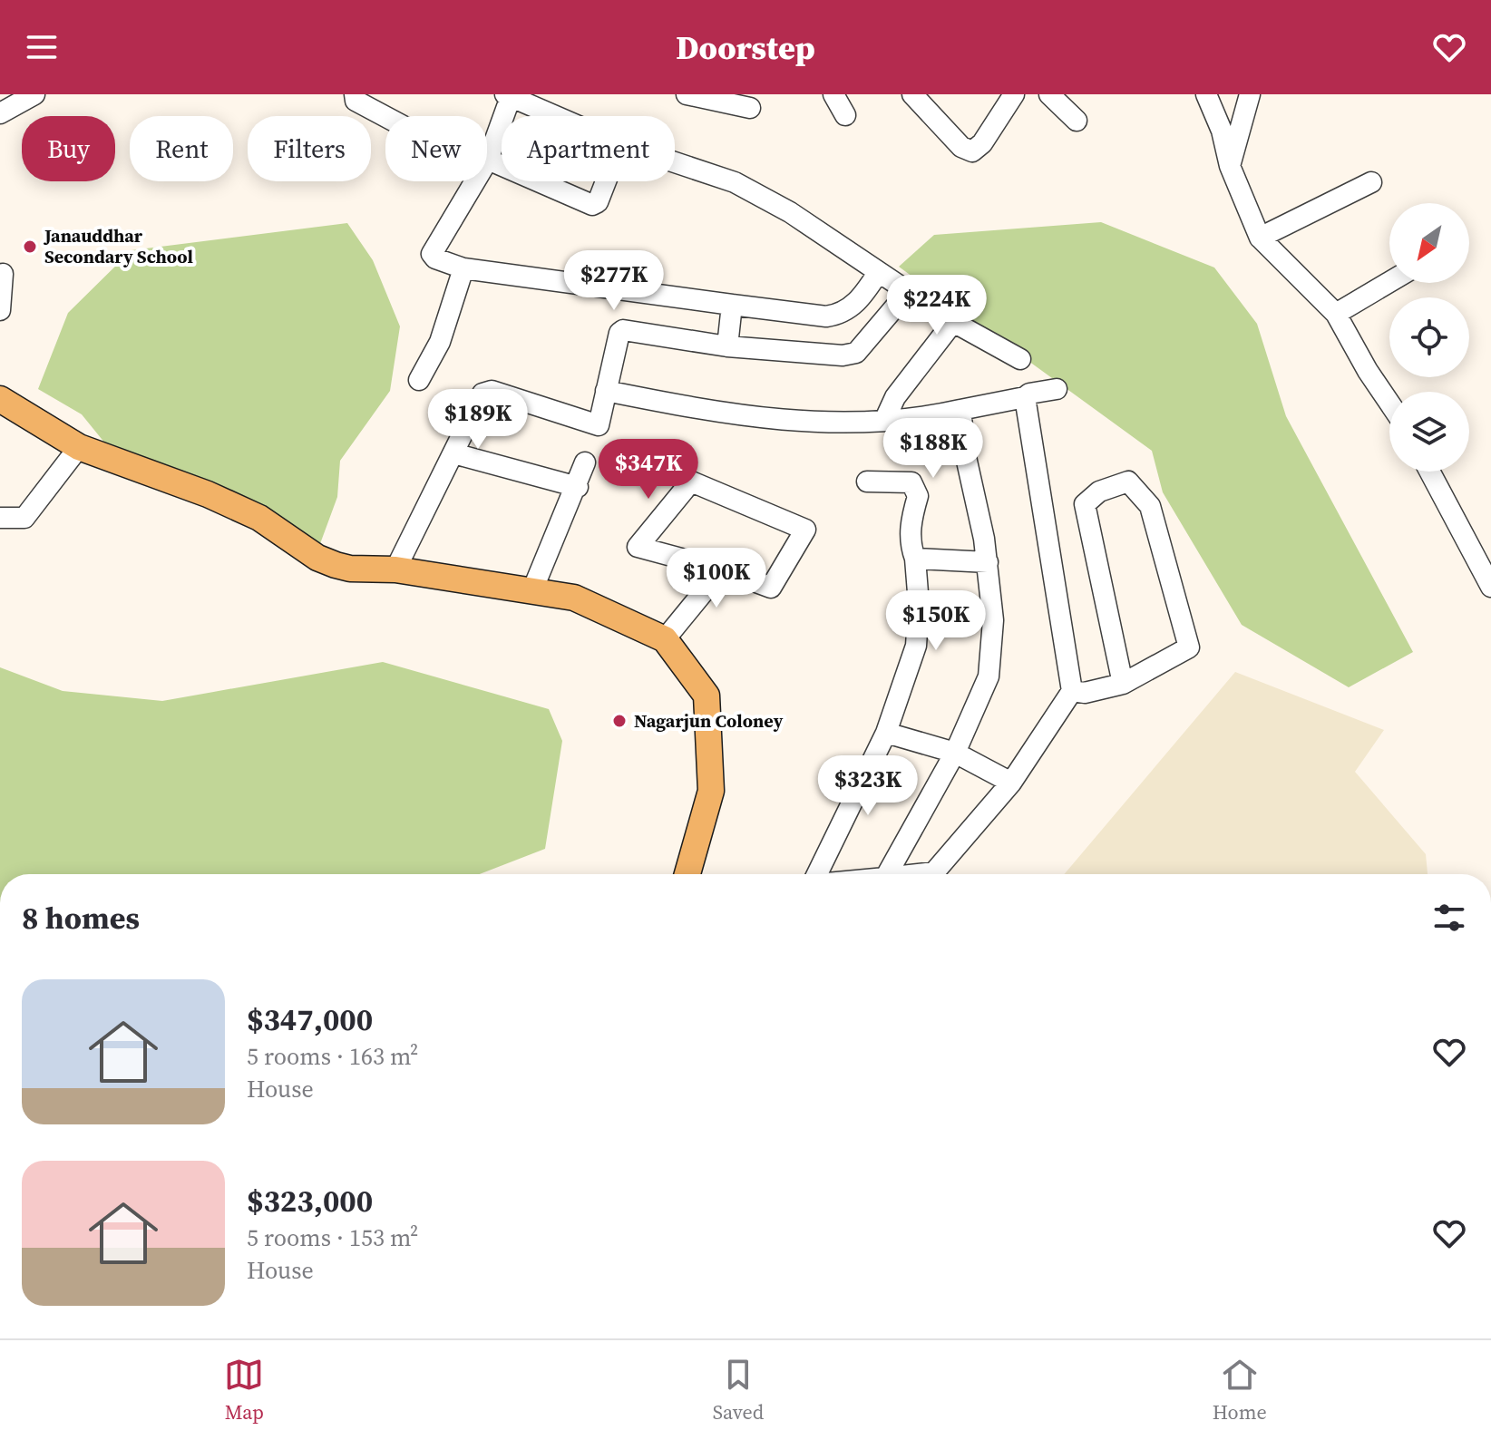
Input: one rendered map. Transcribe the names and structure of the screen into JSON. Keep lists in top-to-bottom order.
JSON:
{
  "places": ["Janauddhar Secondary School", "Nagarjun Coloney"],
  "north": "bottom left",
  "page": {
    "header": "Doorstep",
    "chip": [
      "Buy",
      "Rent",
      "Filters",
      "New",
      "Apartment"
    ],
    "price": [
      "$277K",
      "$224K",
      "$189K",
      "$188K",
      "$347K",
      "$100K",
      "$150K",
      "$323K"
    ],
    "heading": "8 homes",
    "list": [
      {
        "name": "$347,000",
        "note": "5 rooms · 163 m² · House"
      },
      {
        "name": "$323,000",
        "note": "5 rooms · 153 m² · House"
      }
    ],
    "tabs": ["Map", "Saved", "Home"]
  }
}
